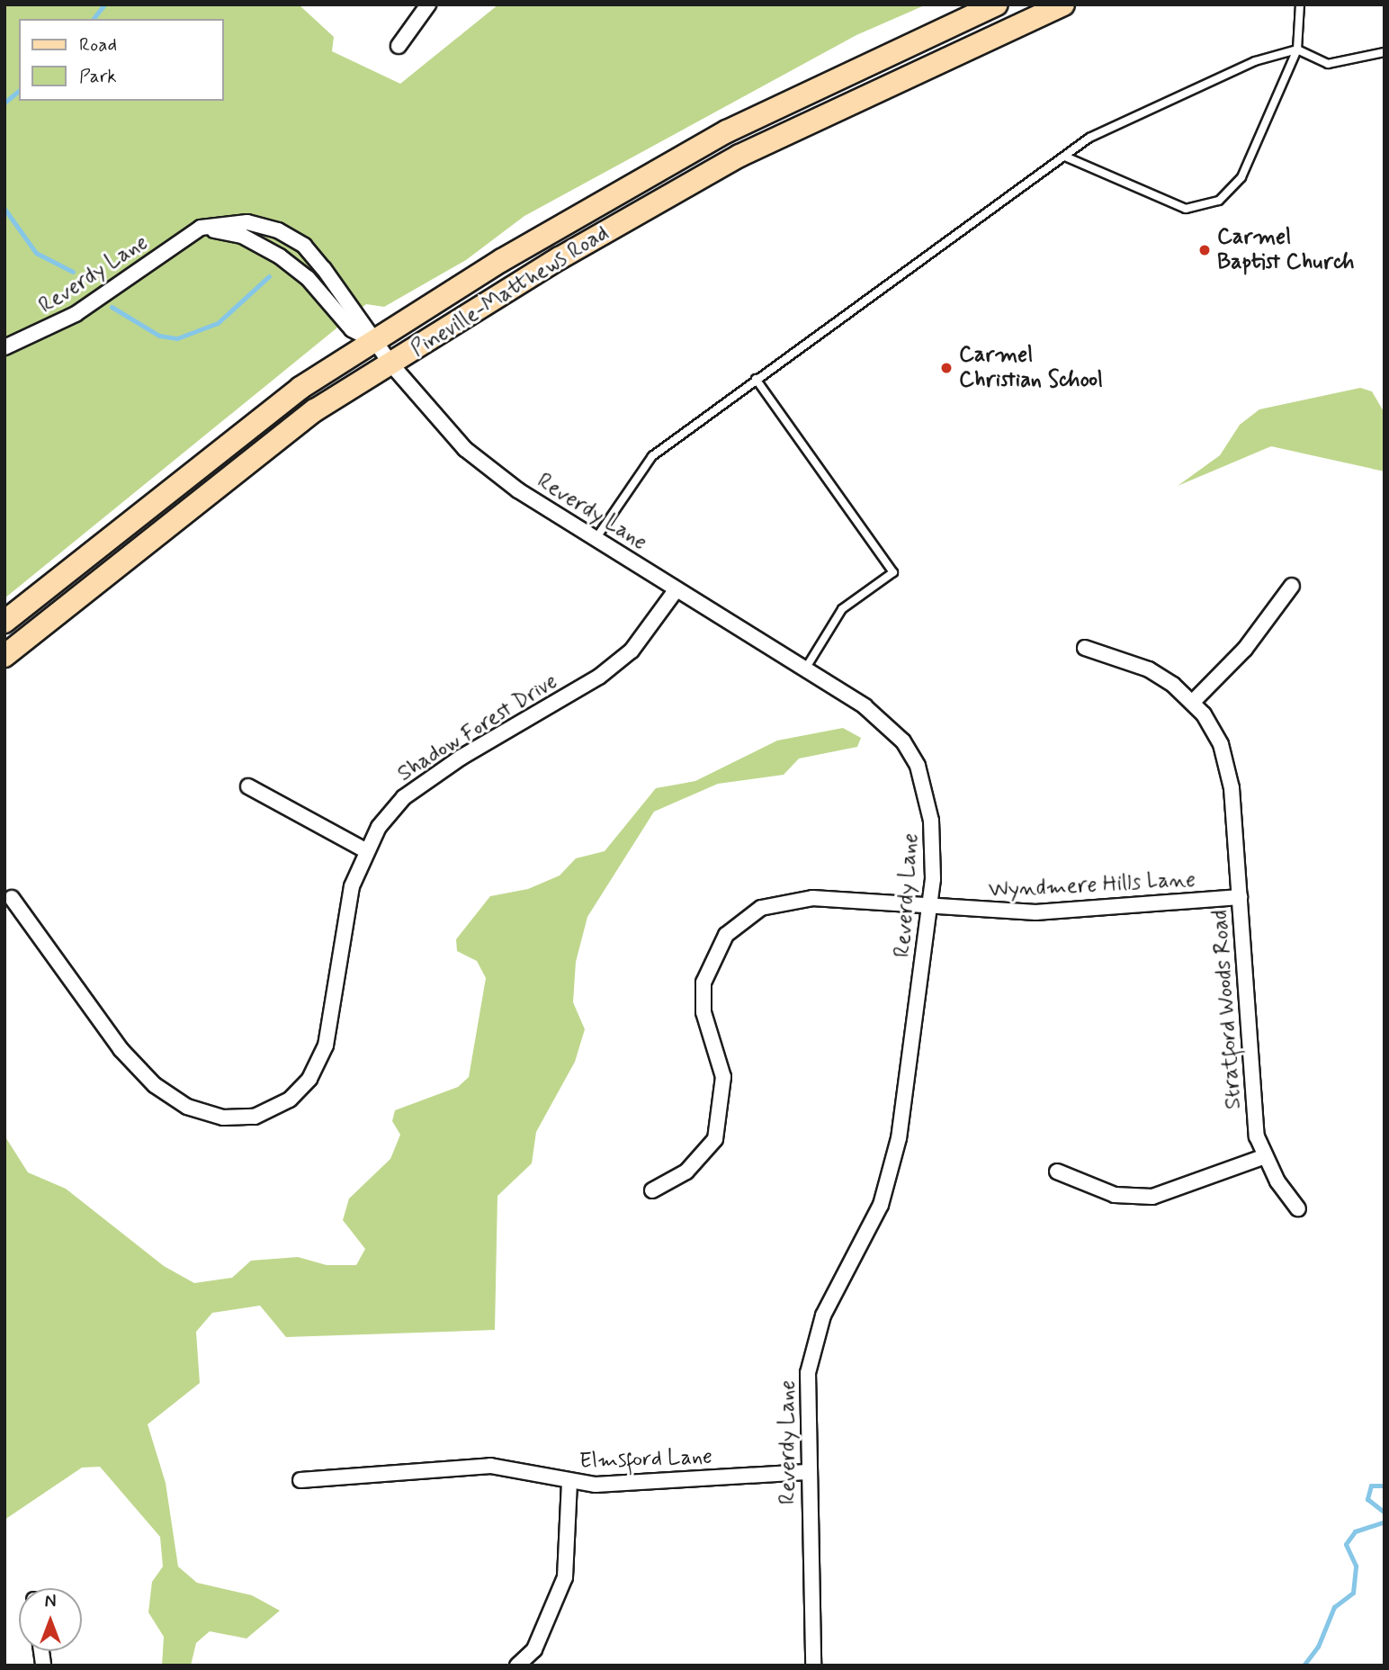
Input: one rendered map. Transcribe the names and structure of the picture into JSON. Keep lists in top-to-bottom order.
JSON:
{
  "streets": {
    "main road": ["Pineville-Matthews Road"],
    "street": [
      "Reverdy Lane",
      "Shadow Forest Drive",
      "Wyndmere Hills Lane",
      "Stratford Woods Road",
      "Elmsford Lane"
    ]
  },
  "crossings": [
    ["Reverdy Lane", "Pineville-Matthews Road"],
    ["Reverdy Lane", "Shadow Forest Drive"],
    ["Reverdy Lane", "Wyndmere Hills Lane"],
    ["Reverdy Lane", "Elmsford Lane"],
    ["Wyndmere Hills Lane", "Stratford Woods Road"]
  ],
  "places": ["Carmel Baptist Church", "Carmel Christian School"],
  "legend": ["Road", "Park"],
  "north": "top"
}
